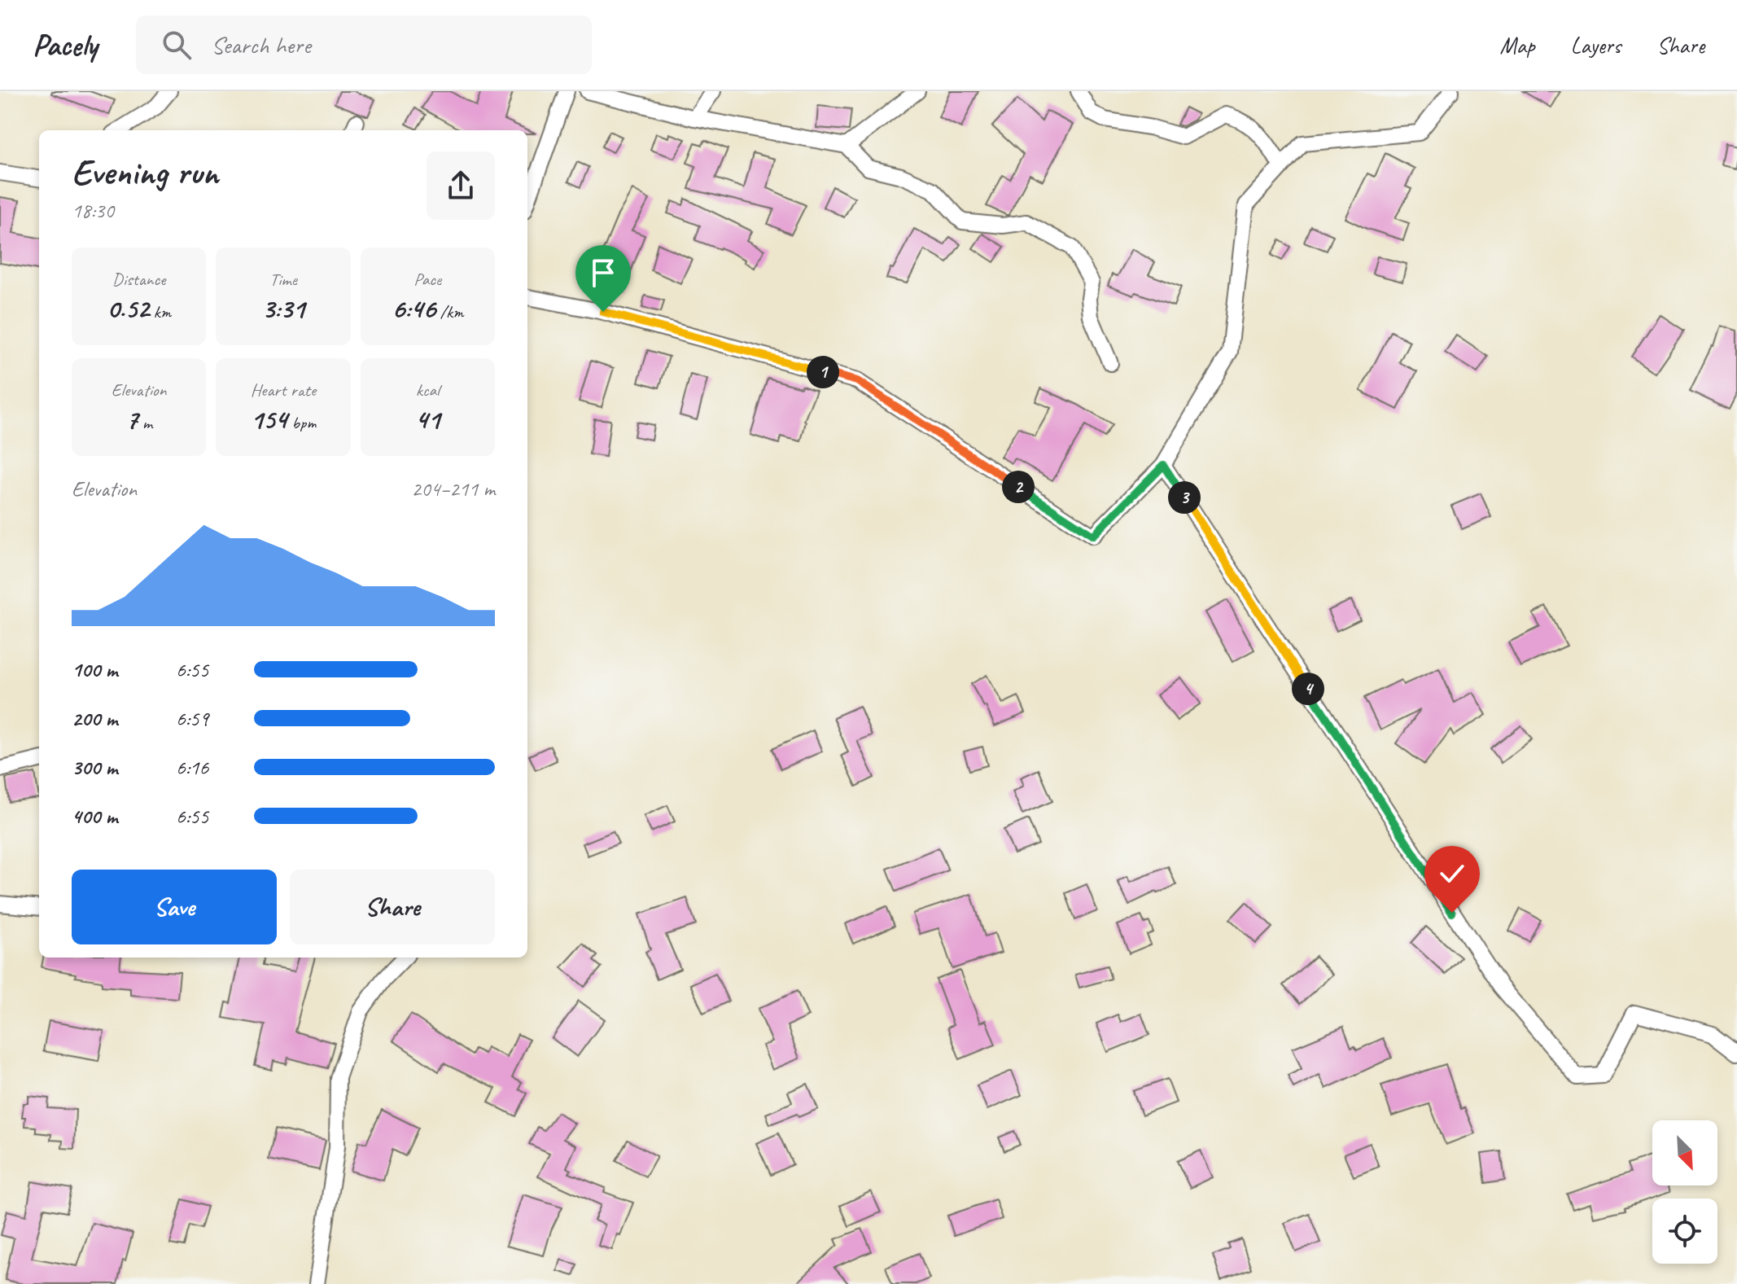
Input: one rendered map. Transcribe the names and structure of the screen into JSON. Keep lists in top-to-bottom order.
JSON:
{
  "north": "bottom right",
  "page": {
    "header": "Pacely",
    "search": "Search here",
    "nav": ["Map", "Layers", "Share"],
    "heading": ["Evening run", "18:30"],
    "stats": [
      ["Distance", "0.52 km"],
      ["Time", "3:31"],
      ["Pace", "6:46 /km"],
      ["Elevation", "7 m"],
      ["Heart rate", "154 bpm"],
      ["kcal", "41"]
    ],
    "pins": [
      "1",
      "2",
      "3",
      "4"
    ],
    "chart": ["Elevation", "204–211 m"],
    "list": [
      {
        "name": "100 m",
        "note": "6:55"
      },
      {
        "name": "200 m",
        "note": "6:59"
      },
      {
        "name": "300 m",
        "note": "6:16"
      },
      {
        "name": "400 m",
        "note": "6:55"
      }
    ],
    "buttons": ["Save", "Share"]
  }
}
